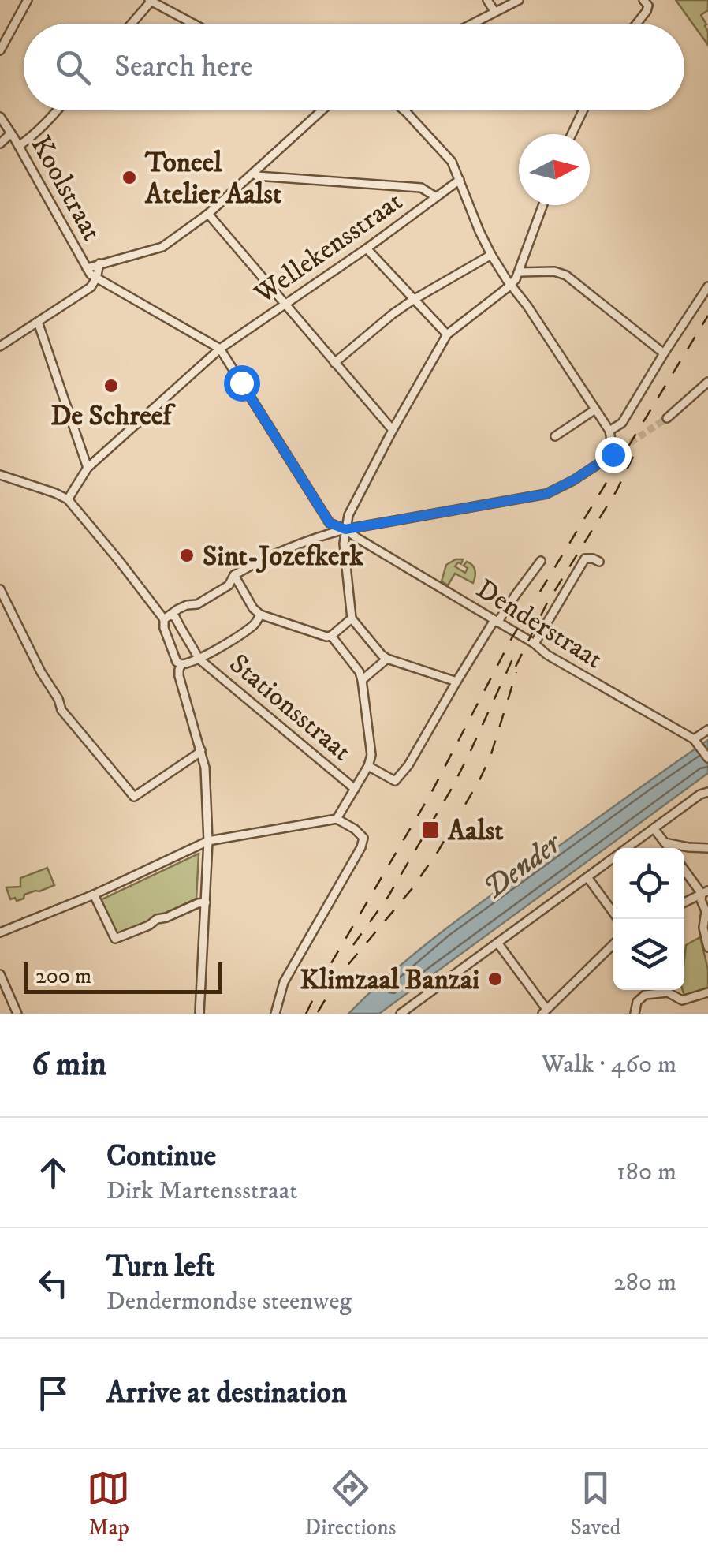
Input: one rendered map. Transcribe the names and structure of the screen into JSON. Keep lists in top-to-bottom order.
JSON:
{
  "streets": {
    "street": [
      "Koolstraat",
      "Wellekensstraat",
      "Denderstraat",
      "Stationsstraat"
    ]
  },
  "crossings": [
    ["Koolstraat", "Wellekensstraat"],
    ["Koolstraat", "Denderstraat"],
    ["Wellekensstraat", "Denderstraat"]
  ],
  "water": ["Dender"],
  "places": {
    "other": [
      "Toneel Atelier Aalst",
      "De Schreef",
      "Sint-Jozefkerk",
      "Klimzaal Banzai"
    ],
    "transit": ["Aalst"]
  },
  "scale_bar": "200 m",
  "north": "right",
  "page": {
    "search": "Search here",
    "scale": "200 m",
    "heading": ["6 min", "Walk · 460 m"],
    "list": [
      ["Continue", "Dirk Martensstraat", "180 m"],
      ["Turn left", "Dendermondse steenweg", "280 m"],
      "Arrive at destination"
    ],
    "nav": ["Map", "Directions", "Saved"]
  }
}
